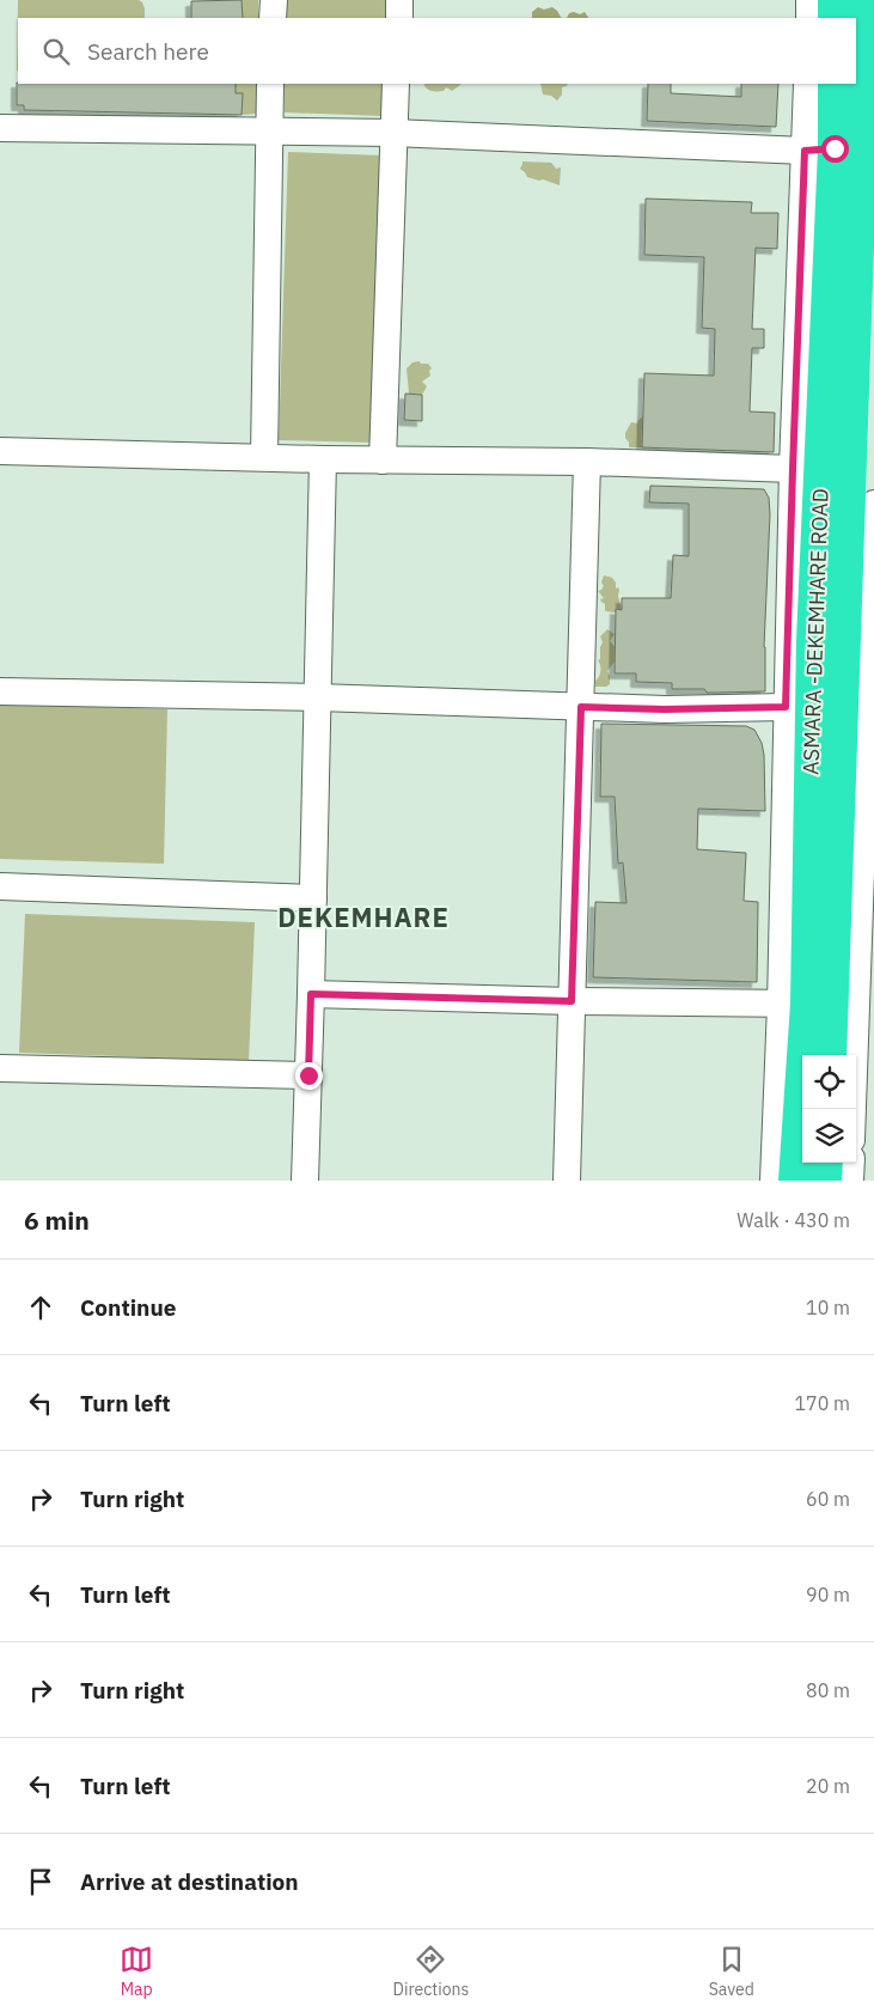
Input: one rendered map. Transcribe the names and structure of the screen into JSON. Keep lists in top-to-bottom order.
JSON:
{
  "streets": {
    "highway": ["ASMARA -DEKEMHARE ROAD"]
  },
  "districts": ["DEKEMHARE"],
  "page": {
    "search": "Search here",
    "heading": ["6 min", "Walk · 430 m"],
    "list": [
      ["Continue", "10 m"],
      ["Turn left", "170 m"],
      ["Turn right", "60 m"],
      ["Turn left", "90 m"],
      ["Turn right", "80 m"],
      ["Turn left", "20 m"],
      "Arrive at destination"
    ],
    "nav": ["Map", "Directions", "Saved"]
  }
}
